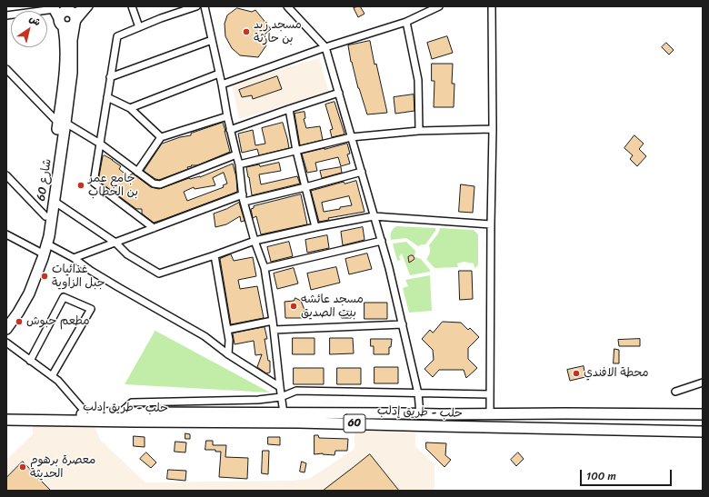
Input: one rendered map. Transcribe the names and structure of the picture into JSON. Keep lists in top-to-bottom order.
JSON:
{
  "streets": {
    "main road": ["شارع 60", "حلب - طريق إدلب", "60"]
  },
  "places": [
    "مسجد زيد بن حارثة",
    "جامع عمر بن الخطاب",
    "غذائيات جبل الزاوية",
    "مسجد عائشه بنت الصديق",
    "مطعم حبوش",
    "محطة الافندي",
    "معصرة برهوم الحديثة"
  ],
  "scale_bar": "100 m",
  "north": "top right"
}
